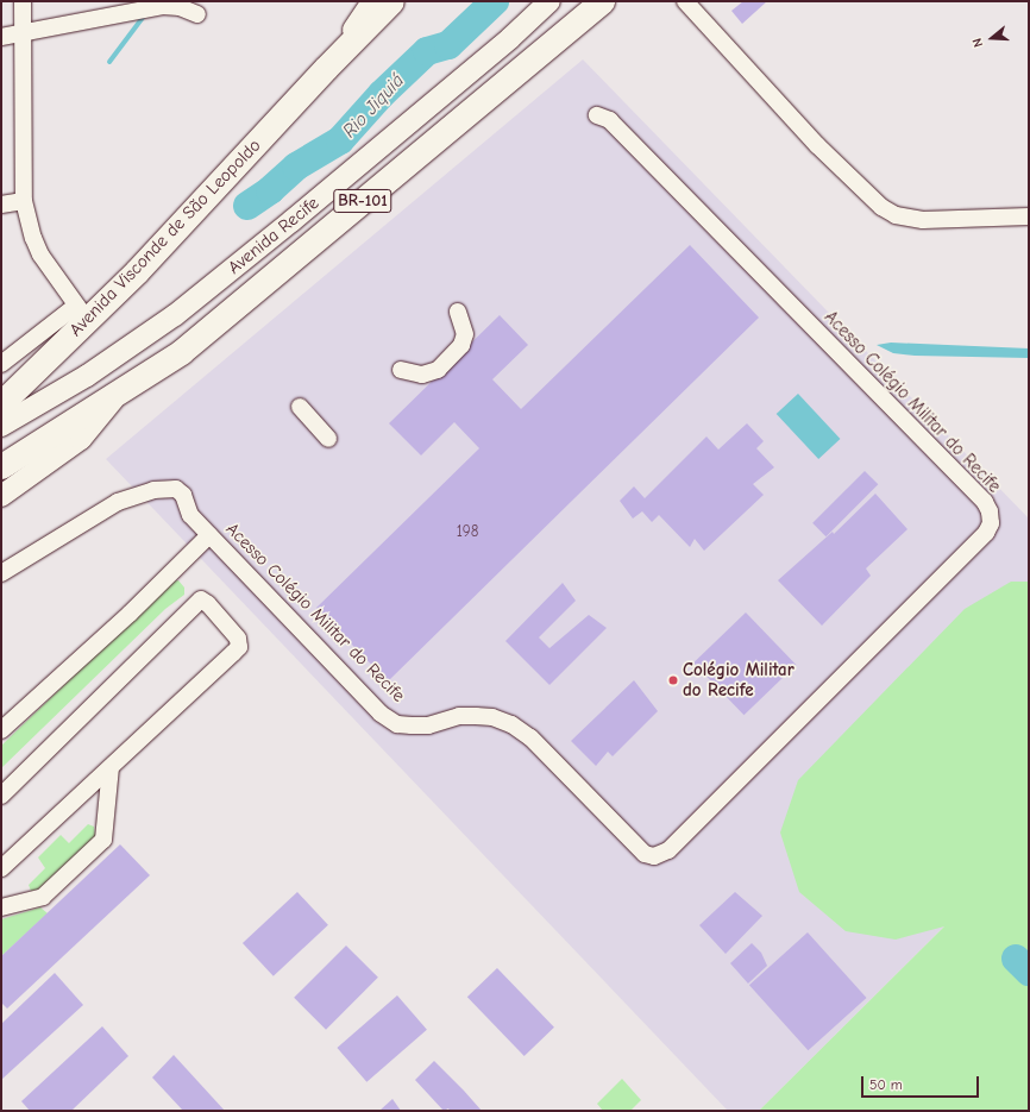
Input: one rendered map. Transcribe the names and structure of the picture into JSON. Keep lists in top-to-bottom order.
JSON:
{
  "streets": {
    "highway": ["BR-101", "Avenida Visconde de São Leopoldo"],
    "main road": ["Avenida Recife"],
    "street": ["Acesso Colégio Militar do Recife"]
  },
  "water": ["Rio Jiquiá"],
  "places": ["Colégio Militar do Recife"],
  "house_numbers": ["198"],
  "scale_bar": "50 m",
  "north": "left"
}
